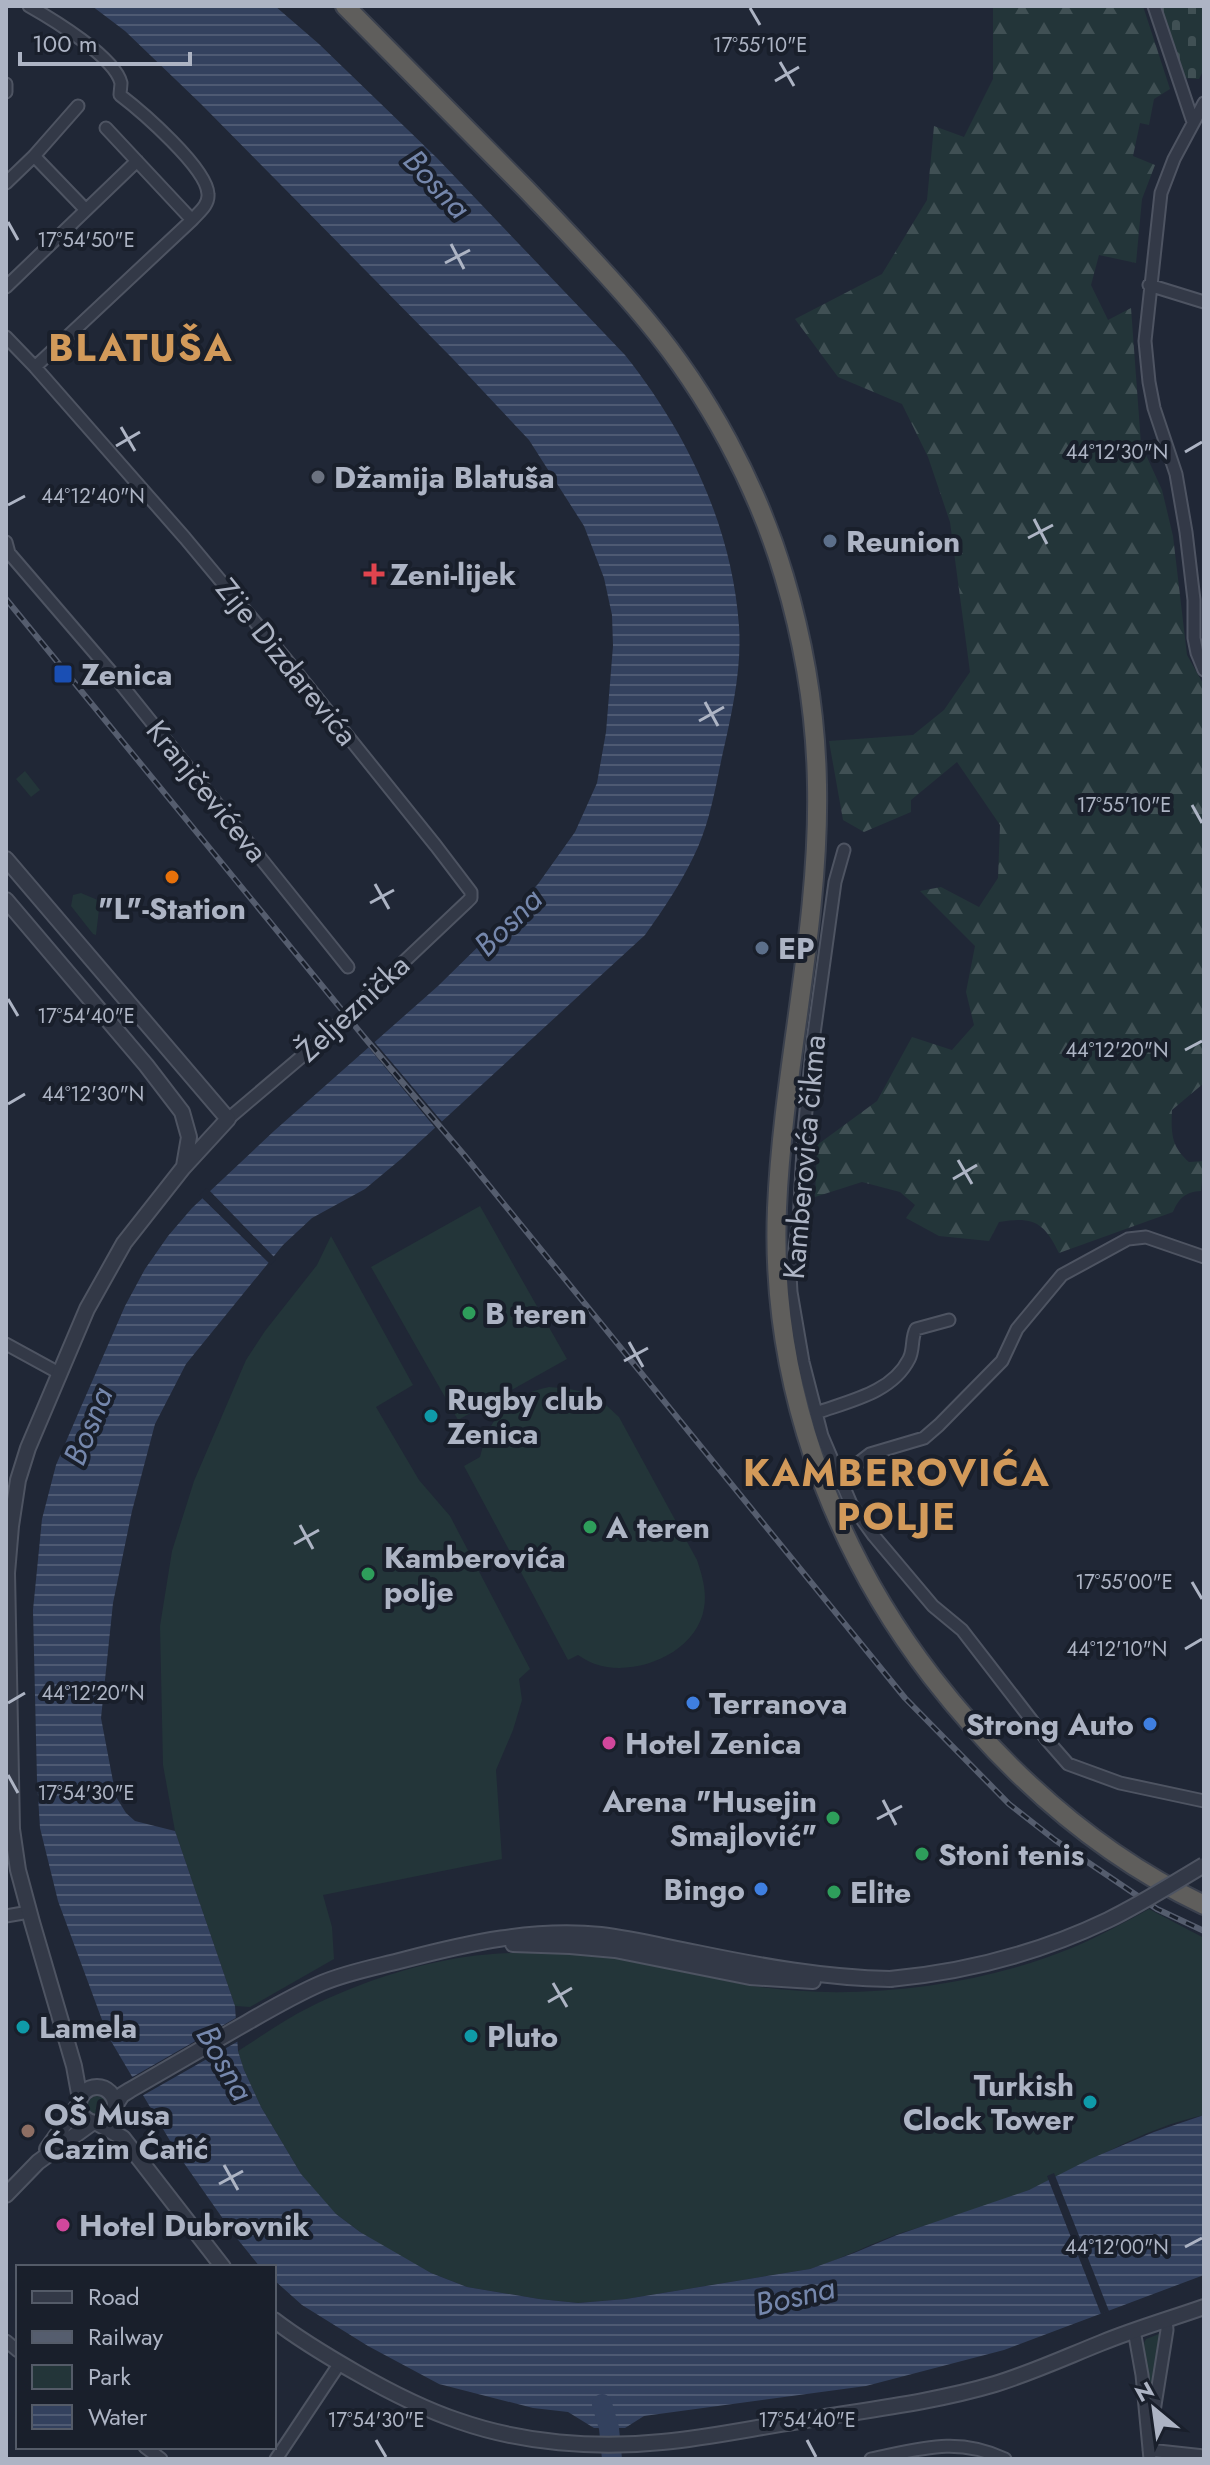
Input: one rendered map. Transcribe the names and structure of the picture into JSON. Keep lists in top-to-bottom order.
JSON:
{
  "streets": {
    "street": [
      "Zije Dizdarevića",
      "Kranjčevićeva",
      "Željeznička",
      "Kamberovića čikma"
    ]
  },
  "crossings": [
    ["Zije Dizdarevića", "Željeznička"]
  ],
  "districts": ["BLATUŠA", "KAMBEROVIĆA POLJE"],
  "water": ["Bosna"],
  "places": {
    "other": [
      "Džamija Blatuša",
      "Reunion",
      "\"L\"-Station",
      "EP",
      "B teren",
      "Rugby club Zenica",
      "A teren",
      "Kamberovića polje",
      "Terranova",
      "Strong Auto",
      "Hotel Zenica",
      "Arena \"Husejin Smajlović\"",
      "Stoni tenis",
      "Bingo",
      "Elite",
      "Lamela",
      "Pluto",
      "Turkish Clock Tower",
      "OŠ Musa Ćazim Ćatić",
      "Hotel Dubrovnik"
    ],
    "health": ["Zeni-lijek"],
    "transit": ["Zenica"]
  },
  "legend": [
    "Road",
    "Railway",
    "Park",
    "Water"
  ],
  "scale_bar": "100 m",
  "north": "top left",
  "coordinates": [
    "17°55'10\"E",
    "17°54'50\"E",
    "44°12'30\"N",
    "44°12'40\"N",
    "17°54'40\"E",
    "44°12'20\"N",
    "17°55'00\"E",
    "44°12'10\"N",
    "17°54'30\"E",
    "44°12'00\"N"
  ]
}
